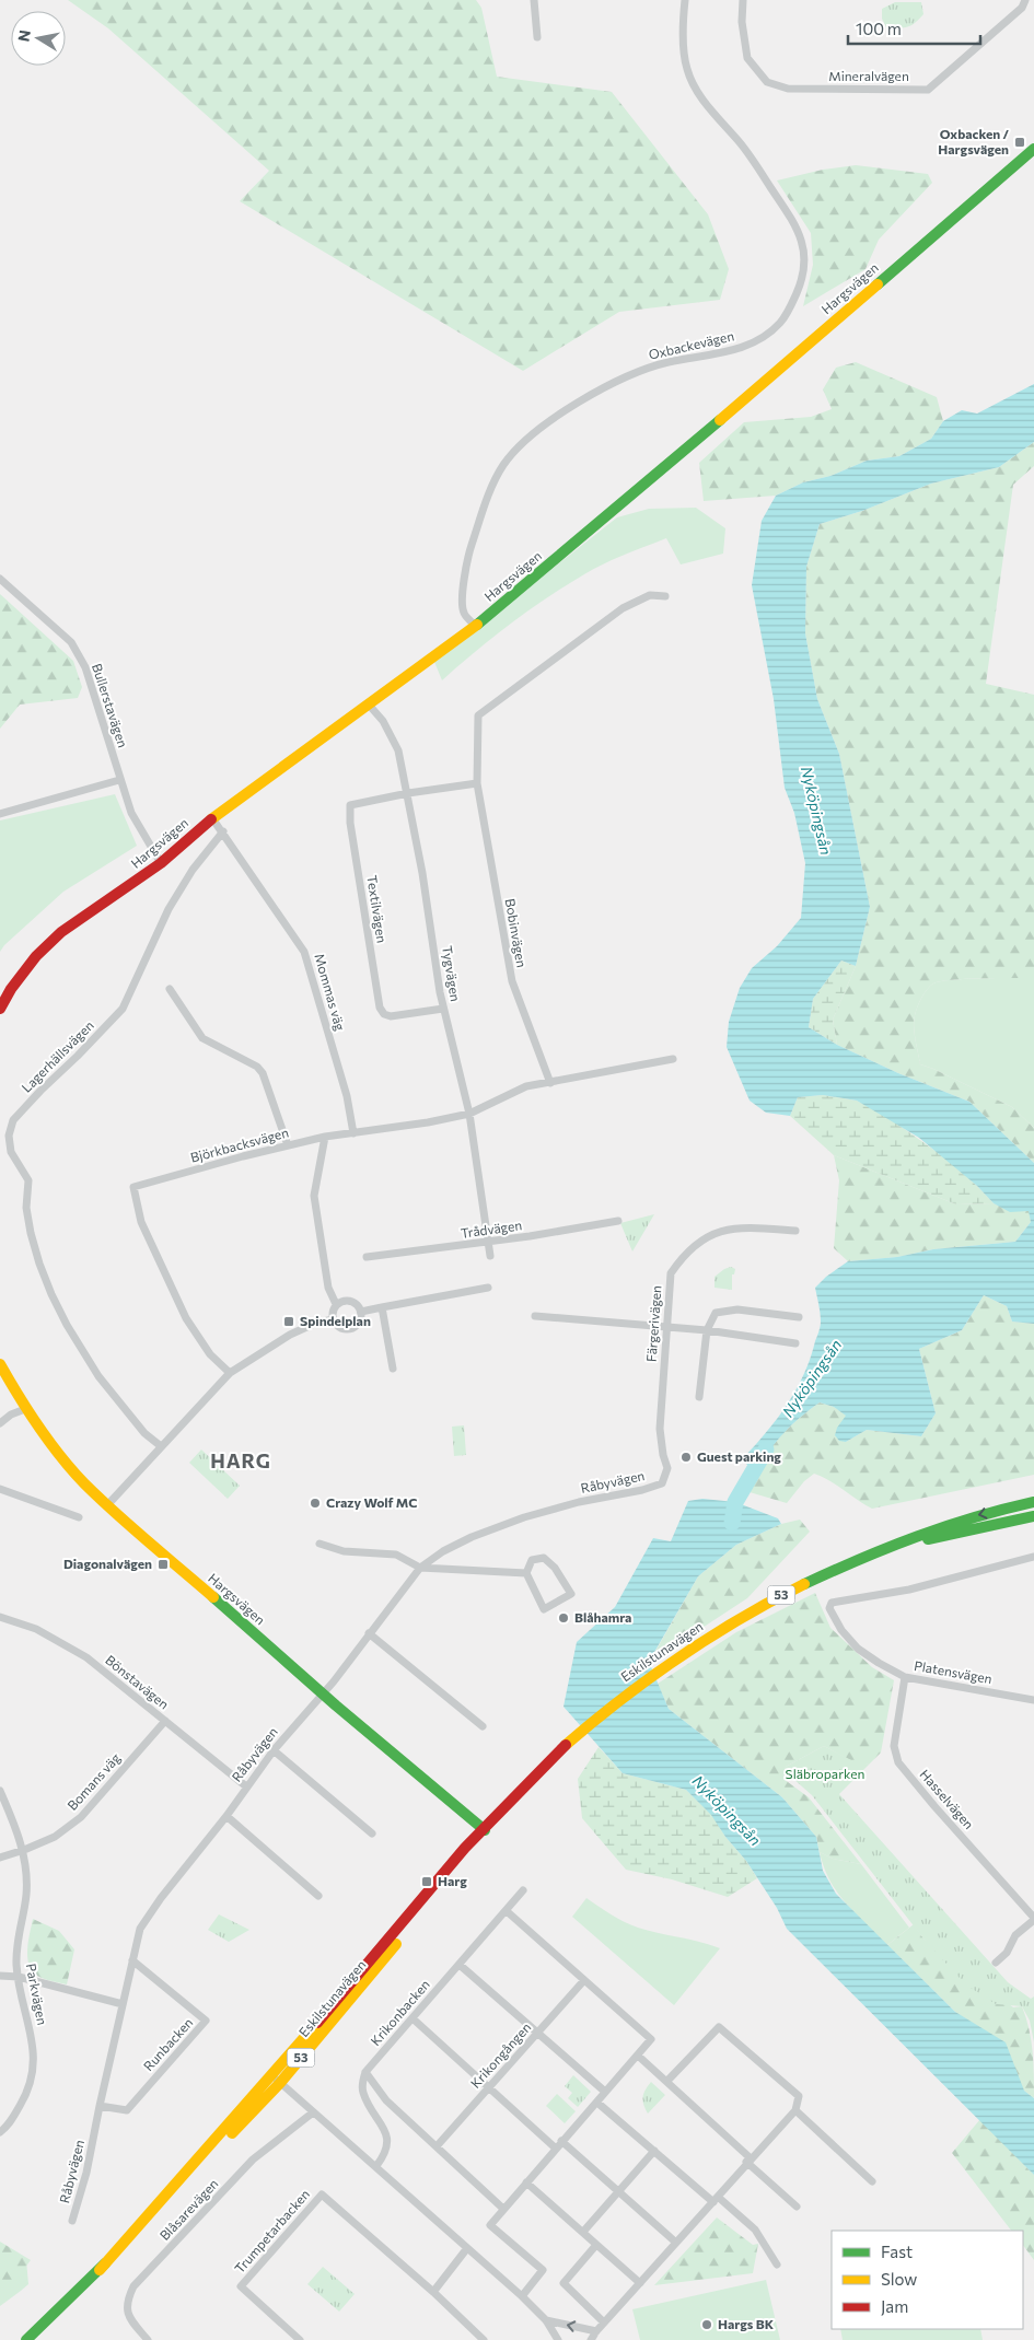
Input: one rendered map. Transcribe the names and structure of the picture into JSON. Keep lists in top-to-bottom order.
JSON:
{
  "streets": {
    "street": [
      "Mineralvägen",
      "Hargsvägen",
      "Oxbackevägen",
      "Bullerstavägen",
      "Textilvägen",
      "Bobinvägen",
      "Tygvägen",
      "Mommas väg",
      "Lagerhällsvägen",
      "Björkbacksvägen",
      "Trådvägen",
      "Färgerivägen",
      "Råbyvägen",
      "53",
      "Eskilstunavägen",
      "Platensvägen",
      "Bönstavägen",
      "Bomans väg",
      "Hasselvägen",
      "Parkvägen",
      "Krikonbacken",
      "Runbacken",
      "Krikongången",
      "Blåsarevägen",
      "Trumpetarbacken"
    ]
  },
  "crossings": [
    ["Hargsvägen", "Oxbackevägen"],
    ["Hargsvägen", "Bullerstavägen"],
    ["Hargsvägen", "Tygvägen"],
    ["Hargsvägen", "Mommas väg"],
    ["Hargsvägen", "Råbyvägen"],
    ["Hargsvägen", "Eskilstunavägen"],
    ["Textilvägen", "Tygvägen"],
    ["Tygvägen", "Trådvägen"],
    ["Mommas väg", "Lagerhällsvägen"],
    ["Mommas väg", "Björkbacksvägen"],
    ["Färgerivägen", "Råbyvägen"],
    ["Råbyvägen", "Bönstavägen"],
    ["Råbyvägen", "Runbacken"],
    ["Platensvägen", "Hasselvägen"],
    ["Bönstavägen", "Bomans väg"],
    ["Bomans väg", "Parkvägen"]
  ],
  "districts": ["HARG"],
  "water": ["Nyköpingsån"],
  "parks": ["Släbroparken"],
  "places": {
    "transit": [
      "Oxbacken / Hargsvägen",
      "Spindelplan",
      "Diagonalvägen",
      "Harg"
    ],
    "other": [
      "Guest parking",
      "Crazy Wolf MC",
      "Blåhamra",
      "Hargs BK"
    ]
  },
  "legend": ["Fast", "Slow", "Jam"],
  "scale_bar": "100 m",
  "north": "left"
}
